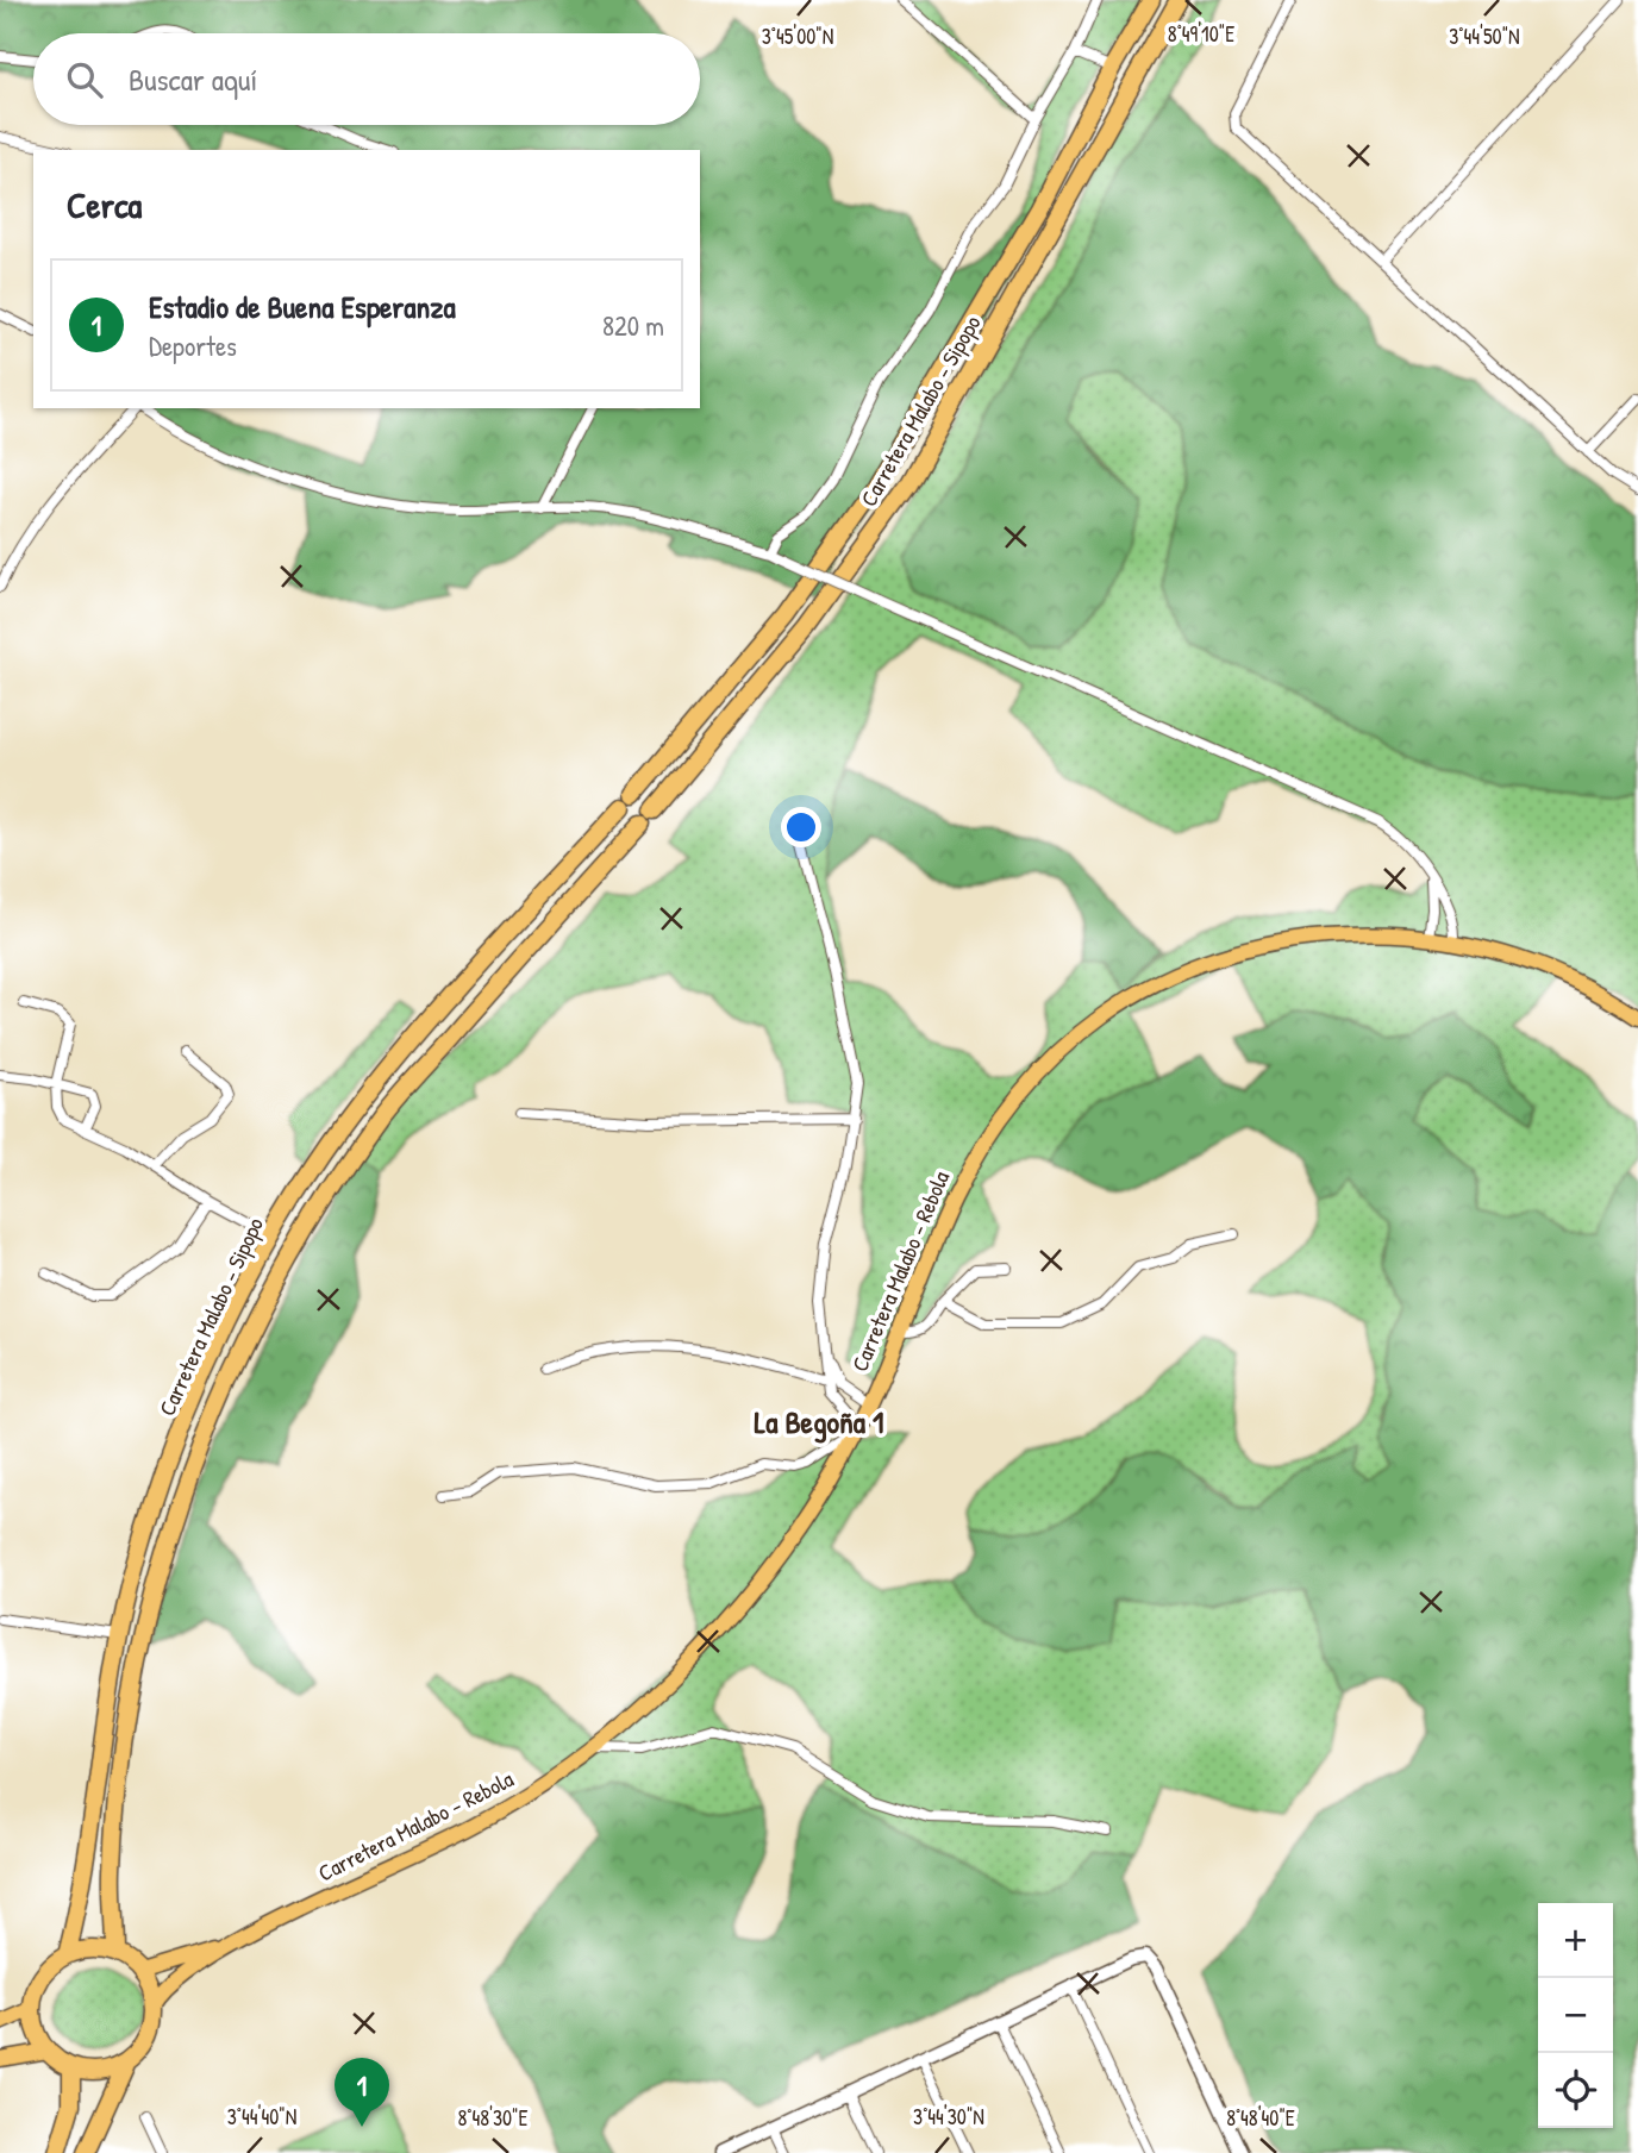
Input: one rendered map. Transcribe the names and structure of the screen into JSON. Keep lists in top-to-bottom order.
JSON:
{
  "streets": {
    "highway": ["Carretera Malabo - Sipopo"],
    "main road": ["Carretera Malabo - Rebola"]
  },
  "crossings": [
    ["Carretera Malabo - Sipopo", "Carretera Malabo - Rebola"]
  ],
  "districts": ["La Begoña 1"],
  "page": {
    "search": "Buscar aquí",
    "heading": "Cerca",
    "list": [
      {
        "mark": "1",
        "name": "Estadio de Buena Esperanza",
        "note": "Deportes",
        "value": "820 m"
      }
    ],
    "map_buttons": ["+", "−"],
    "pins": "1"
  },
  "coordinates": [
    "8°49'10\"E",
    "3°45'00\"N",
    "3°44'50\"N",
    "3°44'40\"N",
    "3°44'30\"N",
    "8°48'30\"E",
    "8°48'40\"E"
  ]
}
